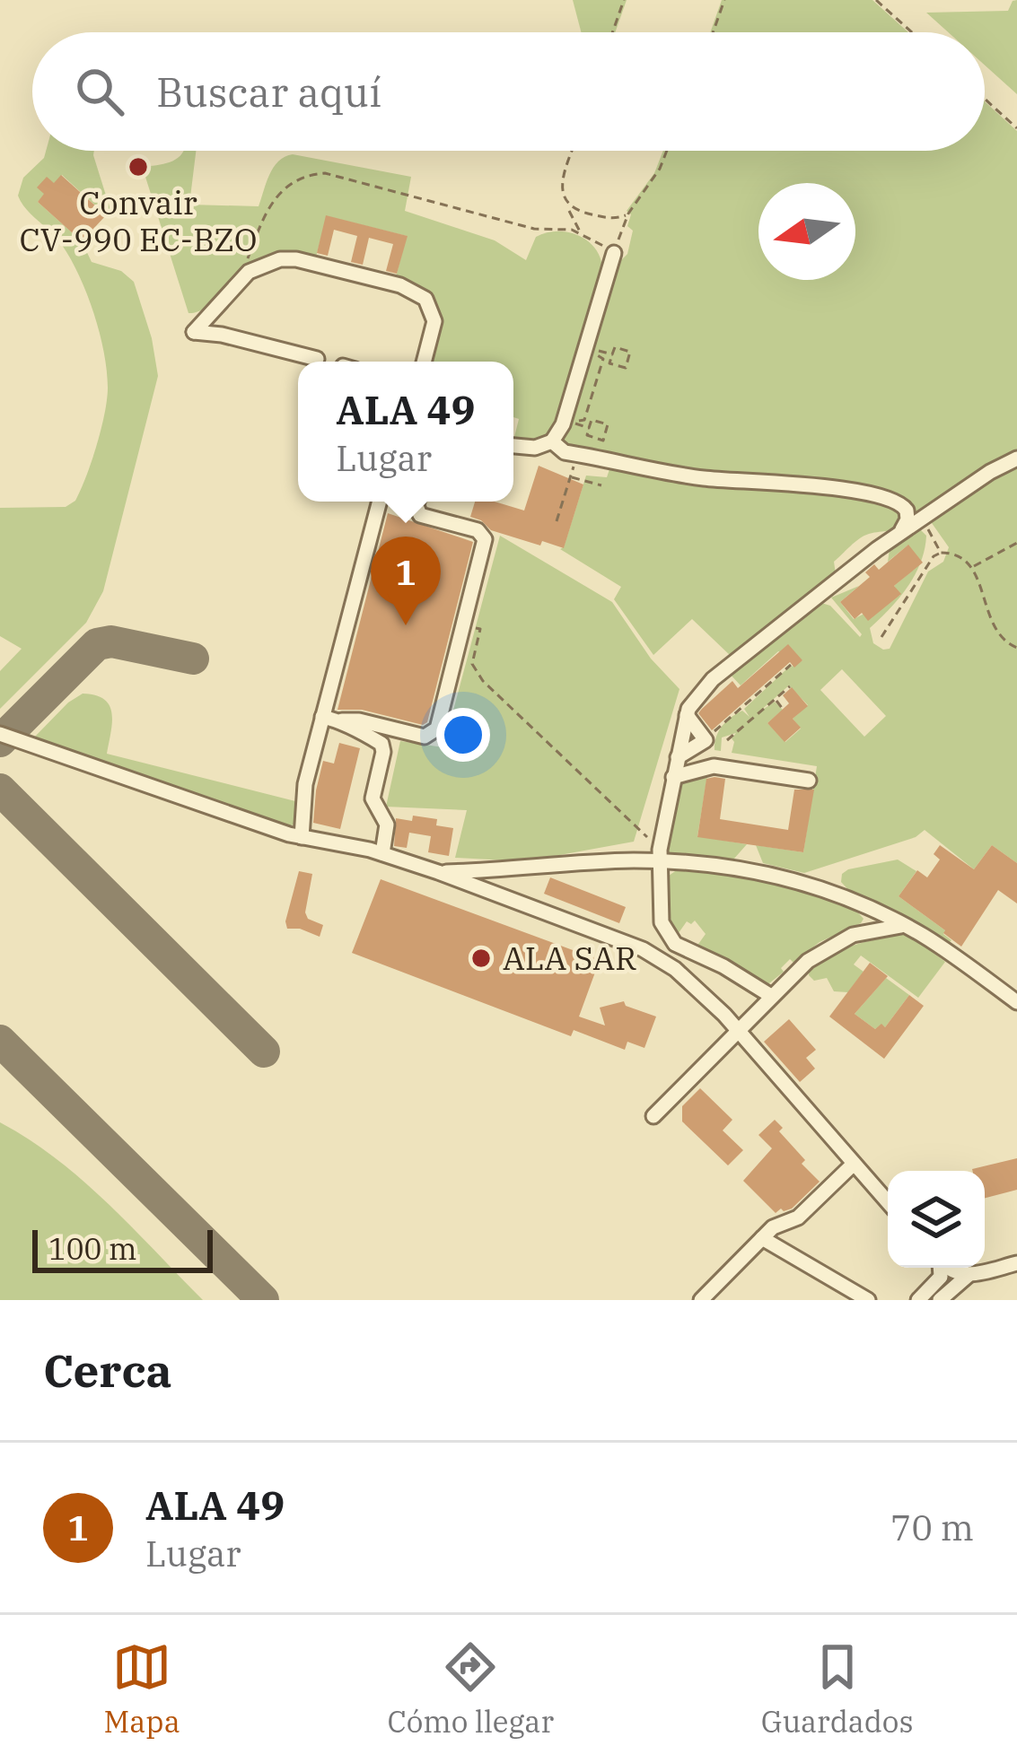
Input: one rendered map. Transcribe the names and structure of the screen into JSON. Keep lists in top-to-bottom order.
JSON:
{
  "places": ["Convair CV-990 EC-BZO", "ALA SAR"],
  "scale_bar": "100 m",
  "north": "left",
  "page": {
    "search": "Buscar aquí",
    "popup": ["ALA 49", "Lugar"],
    "pins": "1",
    "scale": "100 m",
    "heading": "Cerca",
    "list": [
      {
        "mark": "1",
        "name": "ALA 49",
        "note": "Lugar",
        "value": "70 m"
      }
    ],
    "nav": ["Mapa", "Cómo llegar", "Guardados"]
  }
}
